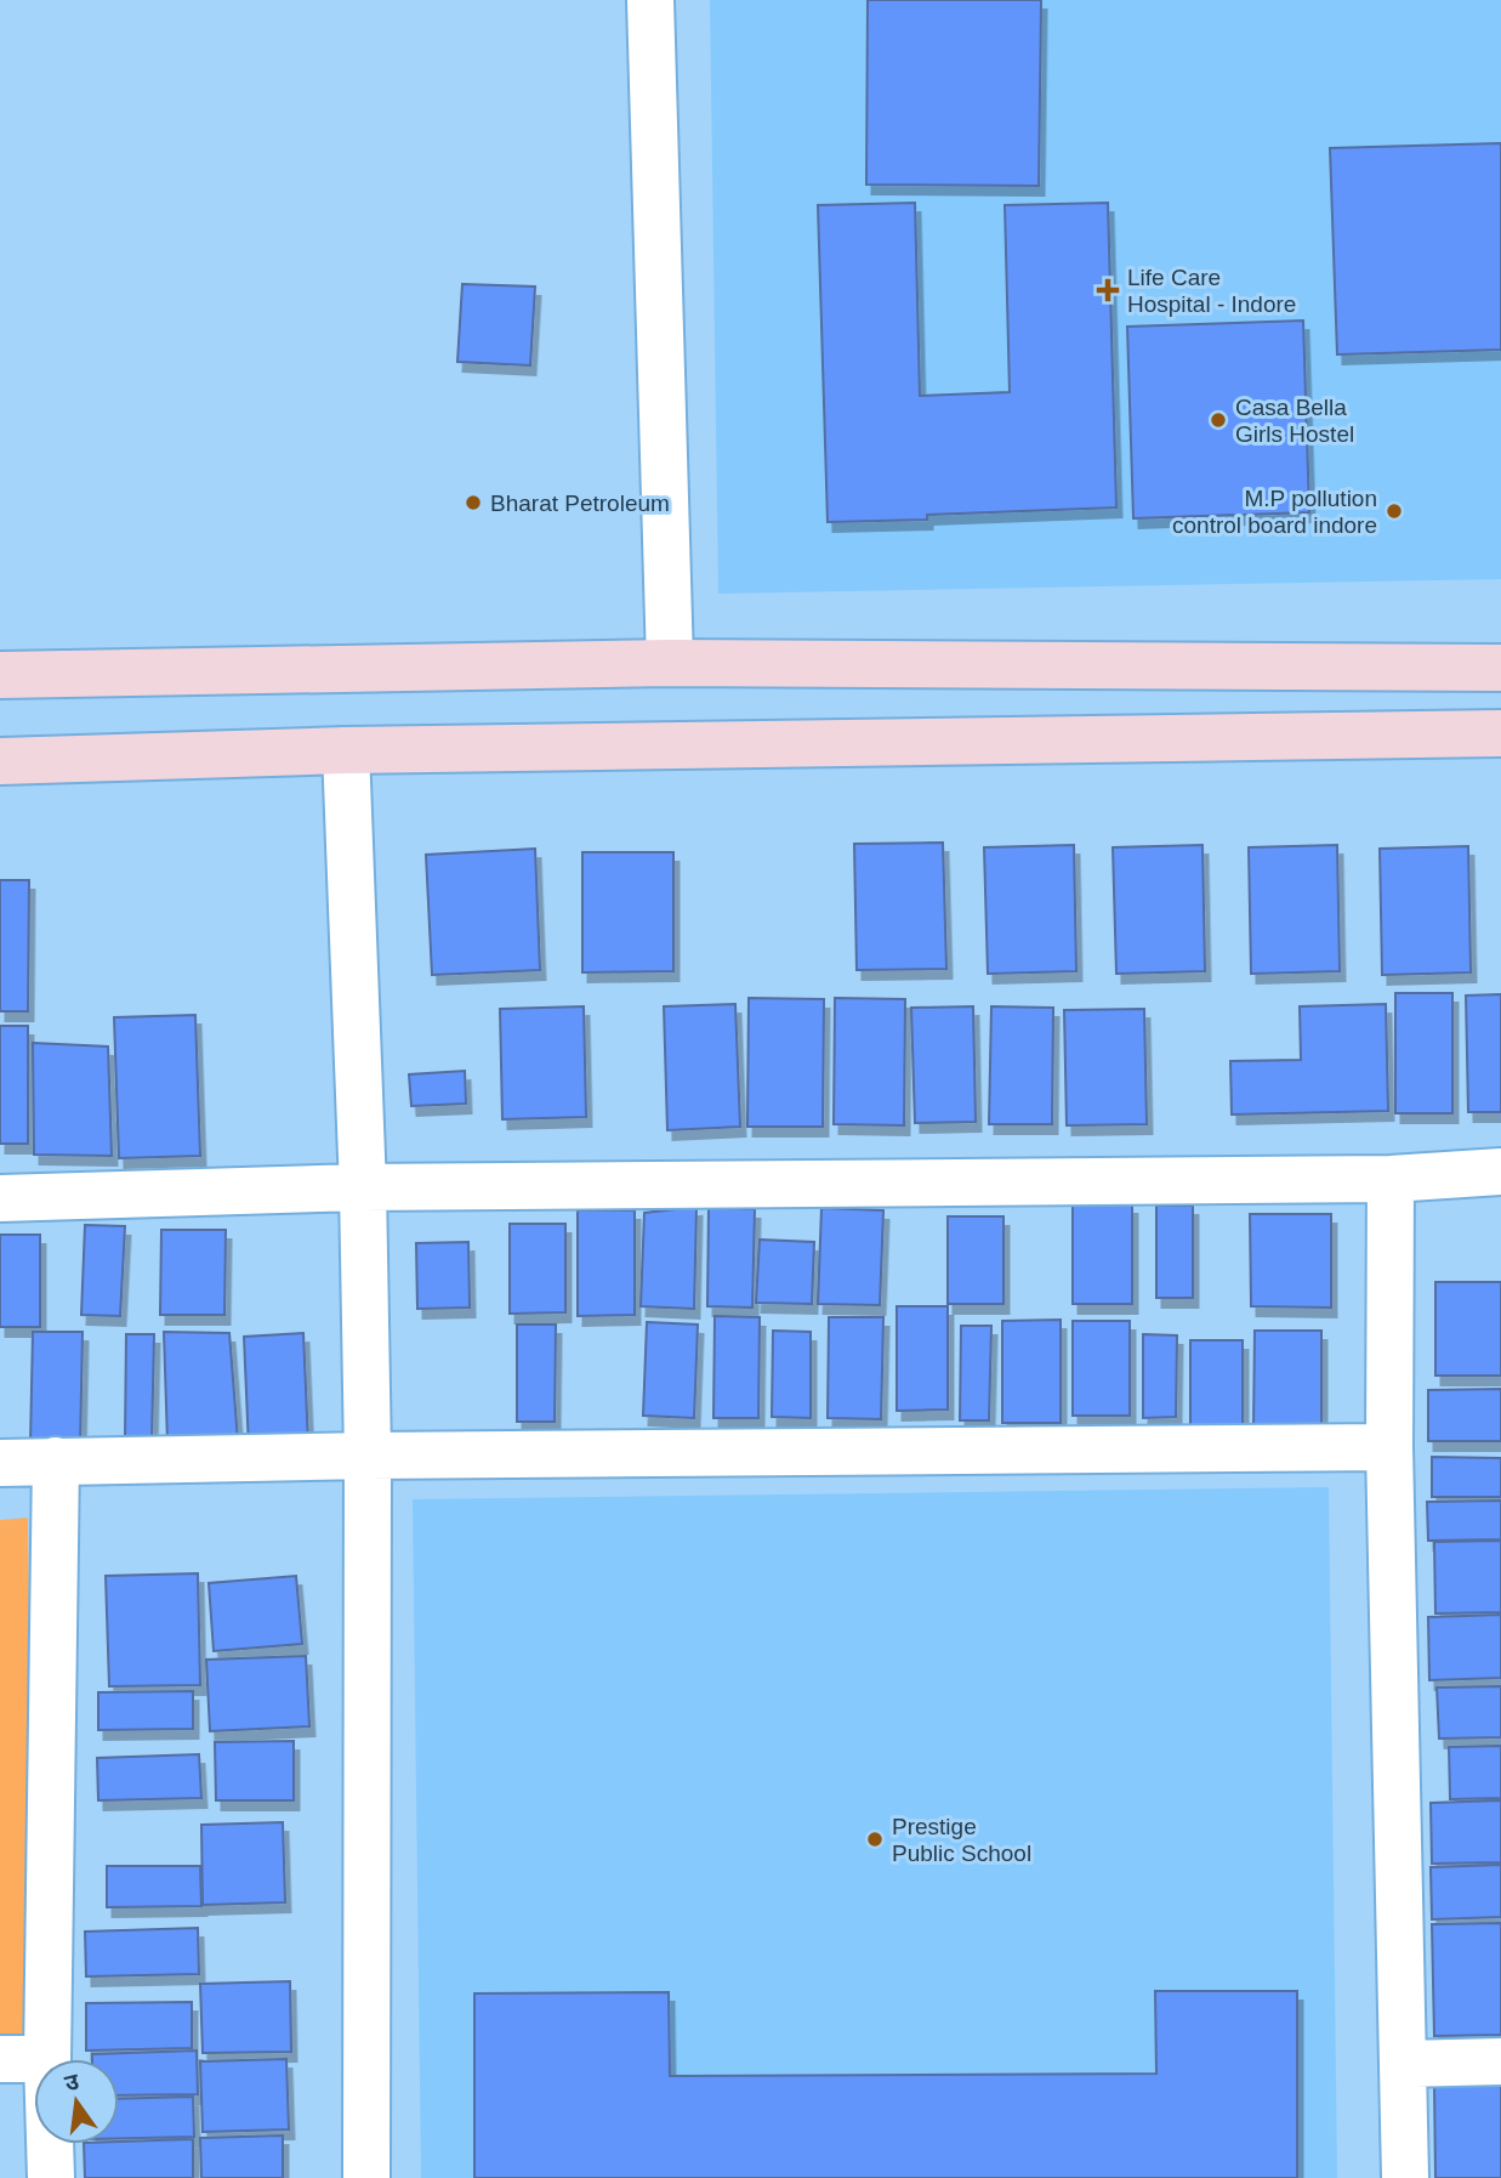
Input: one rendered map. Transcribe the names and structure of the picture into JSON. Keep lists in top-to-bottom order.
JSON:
{
  "places": {
    "health": ["Life Care Hospital - Indore"],
    "other": [
      "Casa Bella Girls Hostel",
      "Bharat Petroleum",
      "M.P pollution control board indore",
      "Prestige Public School"
    ]
  },
  "north": "top"
}
